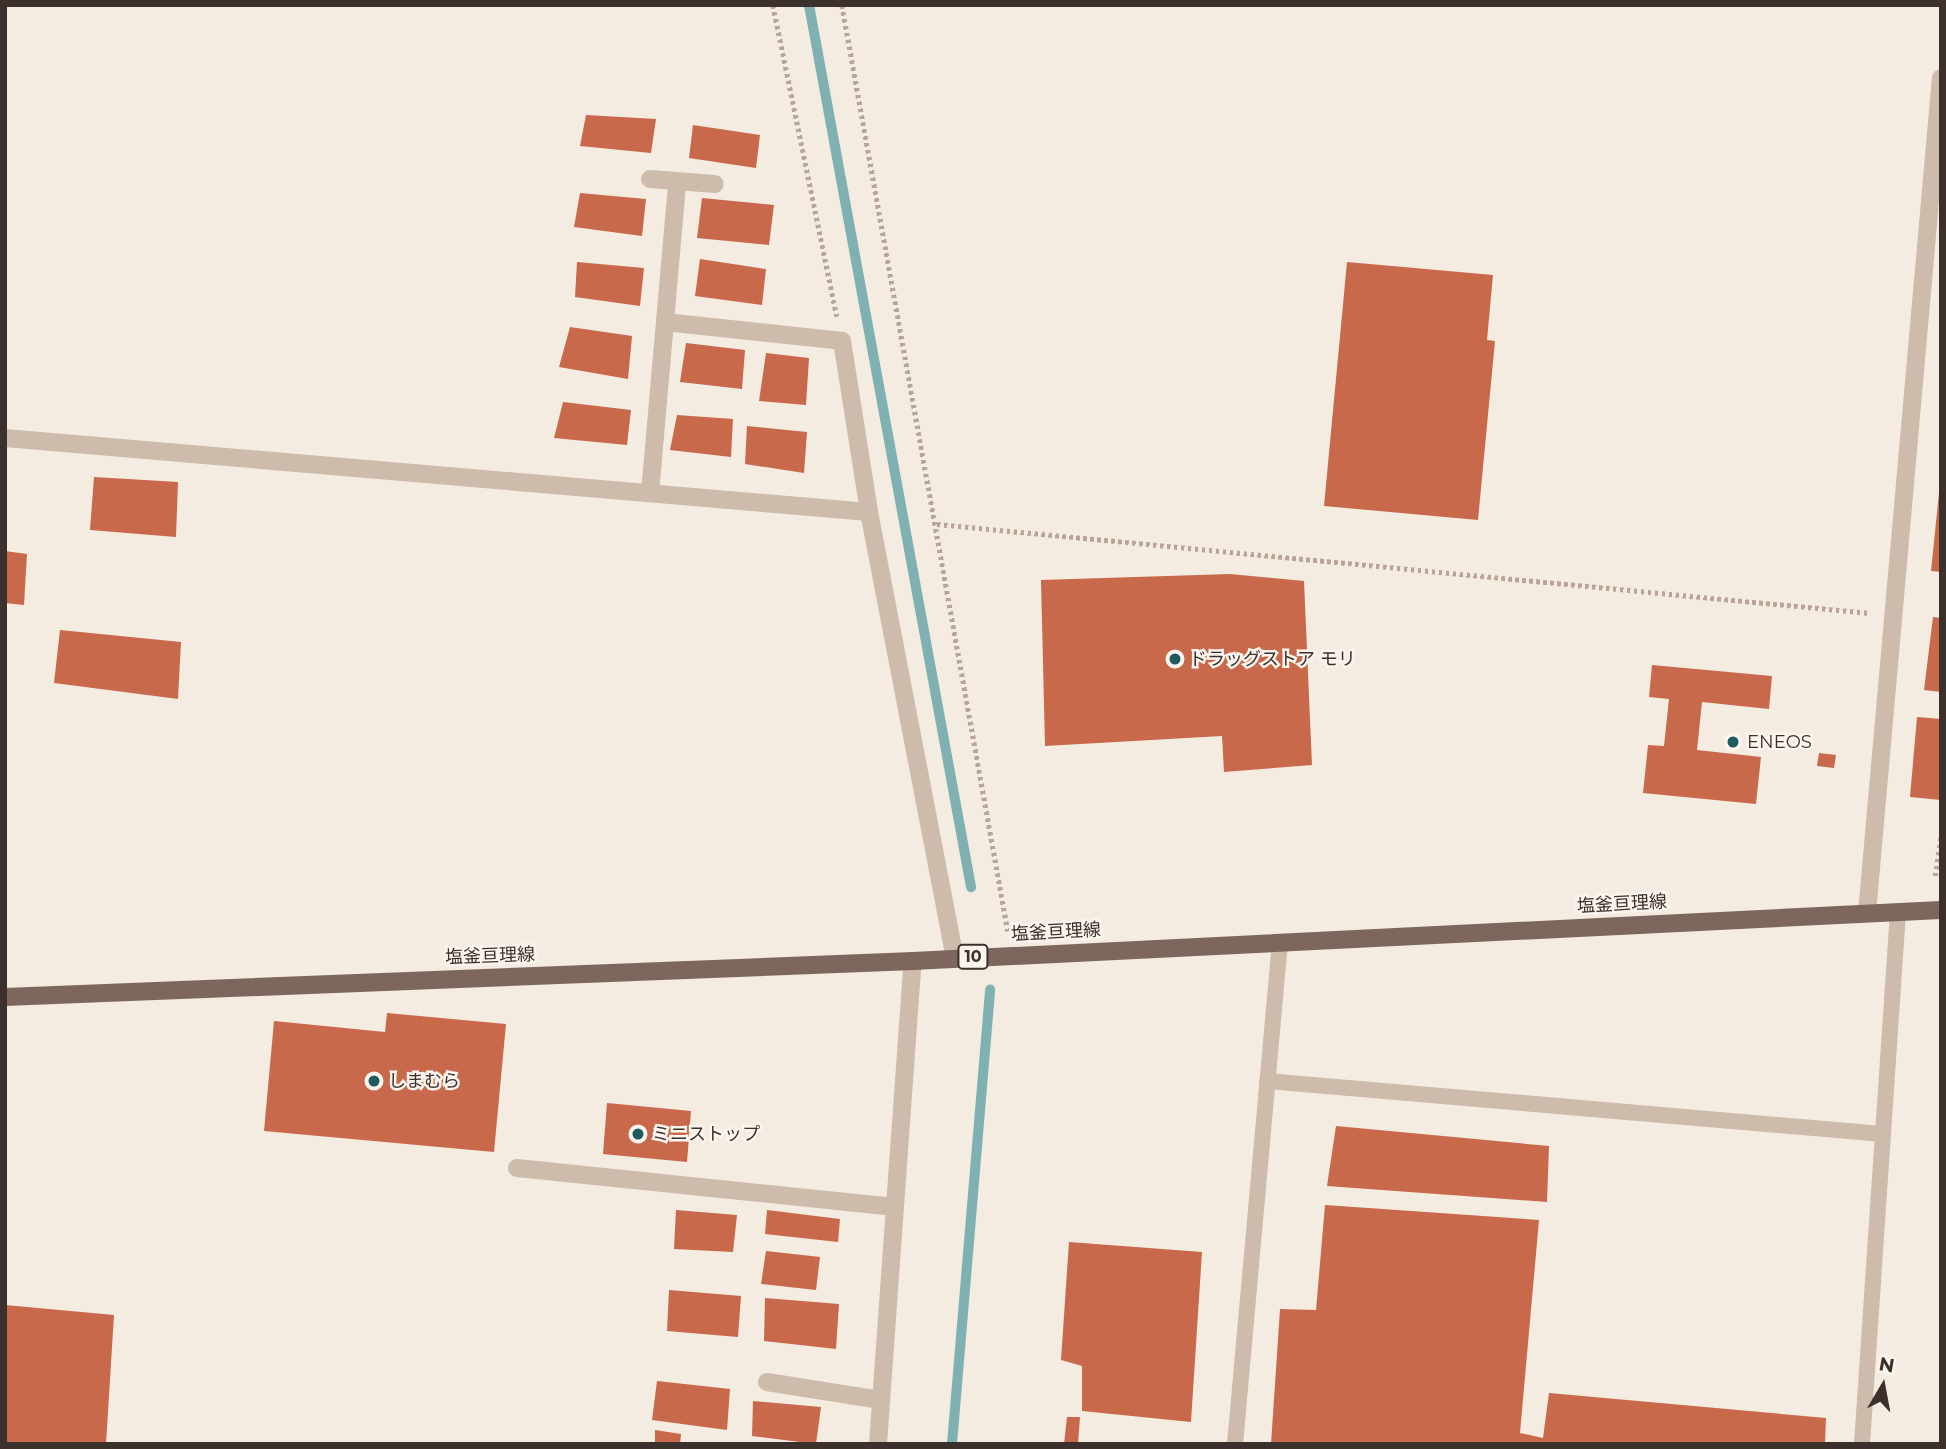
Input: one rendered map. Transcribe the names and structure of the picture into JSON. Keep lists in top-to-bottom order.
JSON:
{
  "streets": {
    "main road": ["塩釜亘理線", "10"]
  },
  "places": [
    "ドラッグストア モリ",
    "ENEOS",
    "しまむら",
    "ミニストップ"
  ],
  "north": "top"
}
